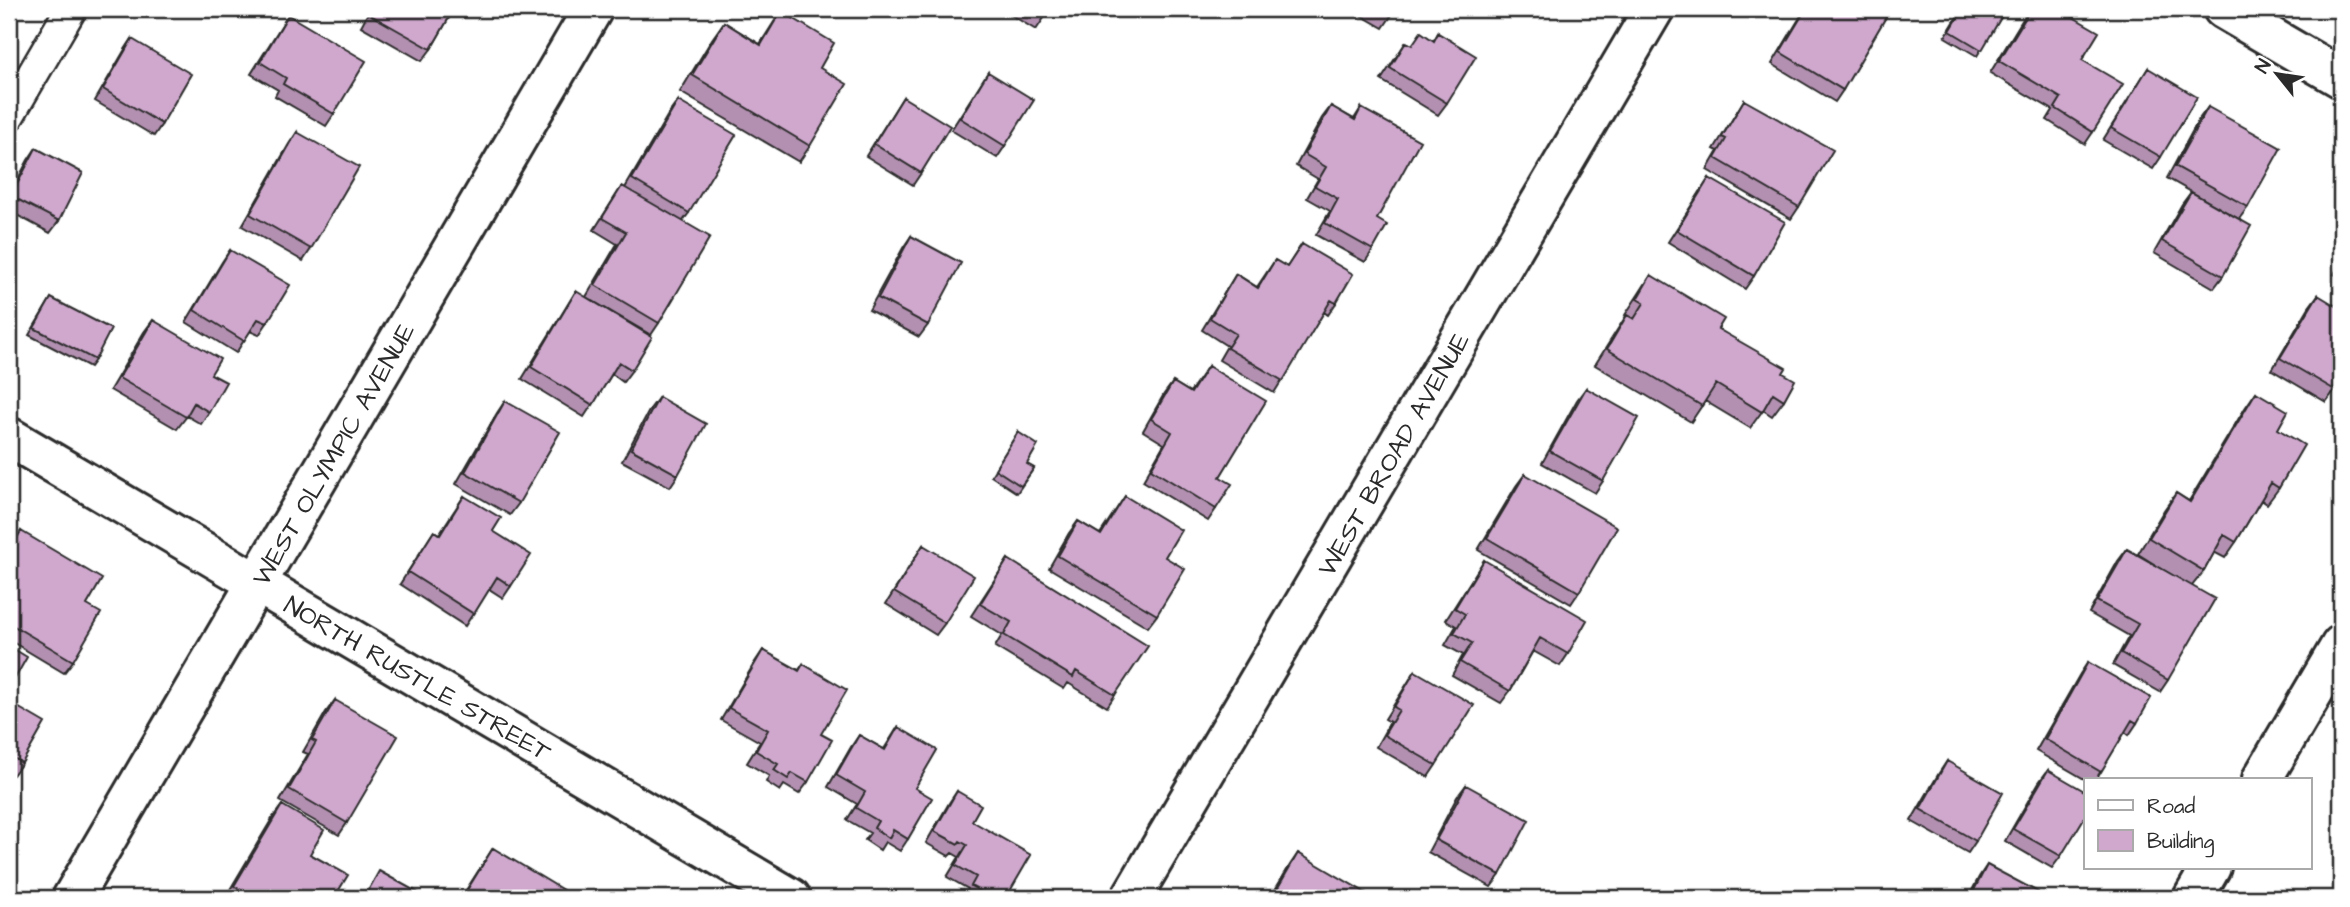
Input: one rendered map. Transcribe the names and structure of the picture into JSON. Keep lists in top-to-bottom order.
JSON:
{
  "streets": {
    "street": ["WEST OLYMPIC AVENUE", "WEST BROAD AVENUE", "NORTH RUSTLE STREET"]
  },
  "crossings": [
    ["WEST OLYMPIC AVENUE", "NORTH RUSTLE STREET"]
  ],
  "legend": ["Road", "Building"],
  "north": "top left"
}
